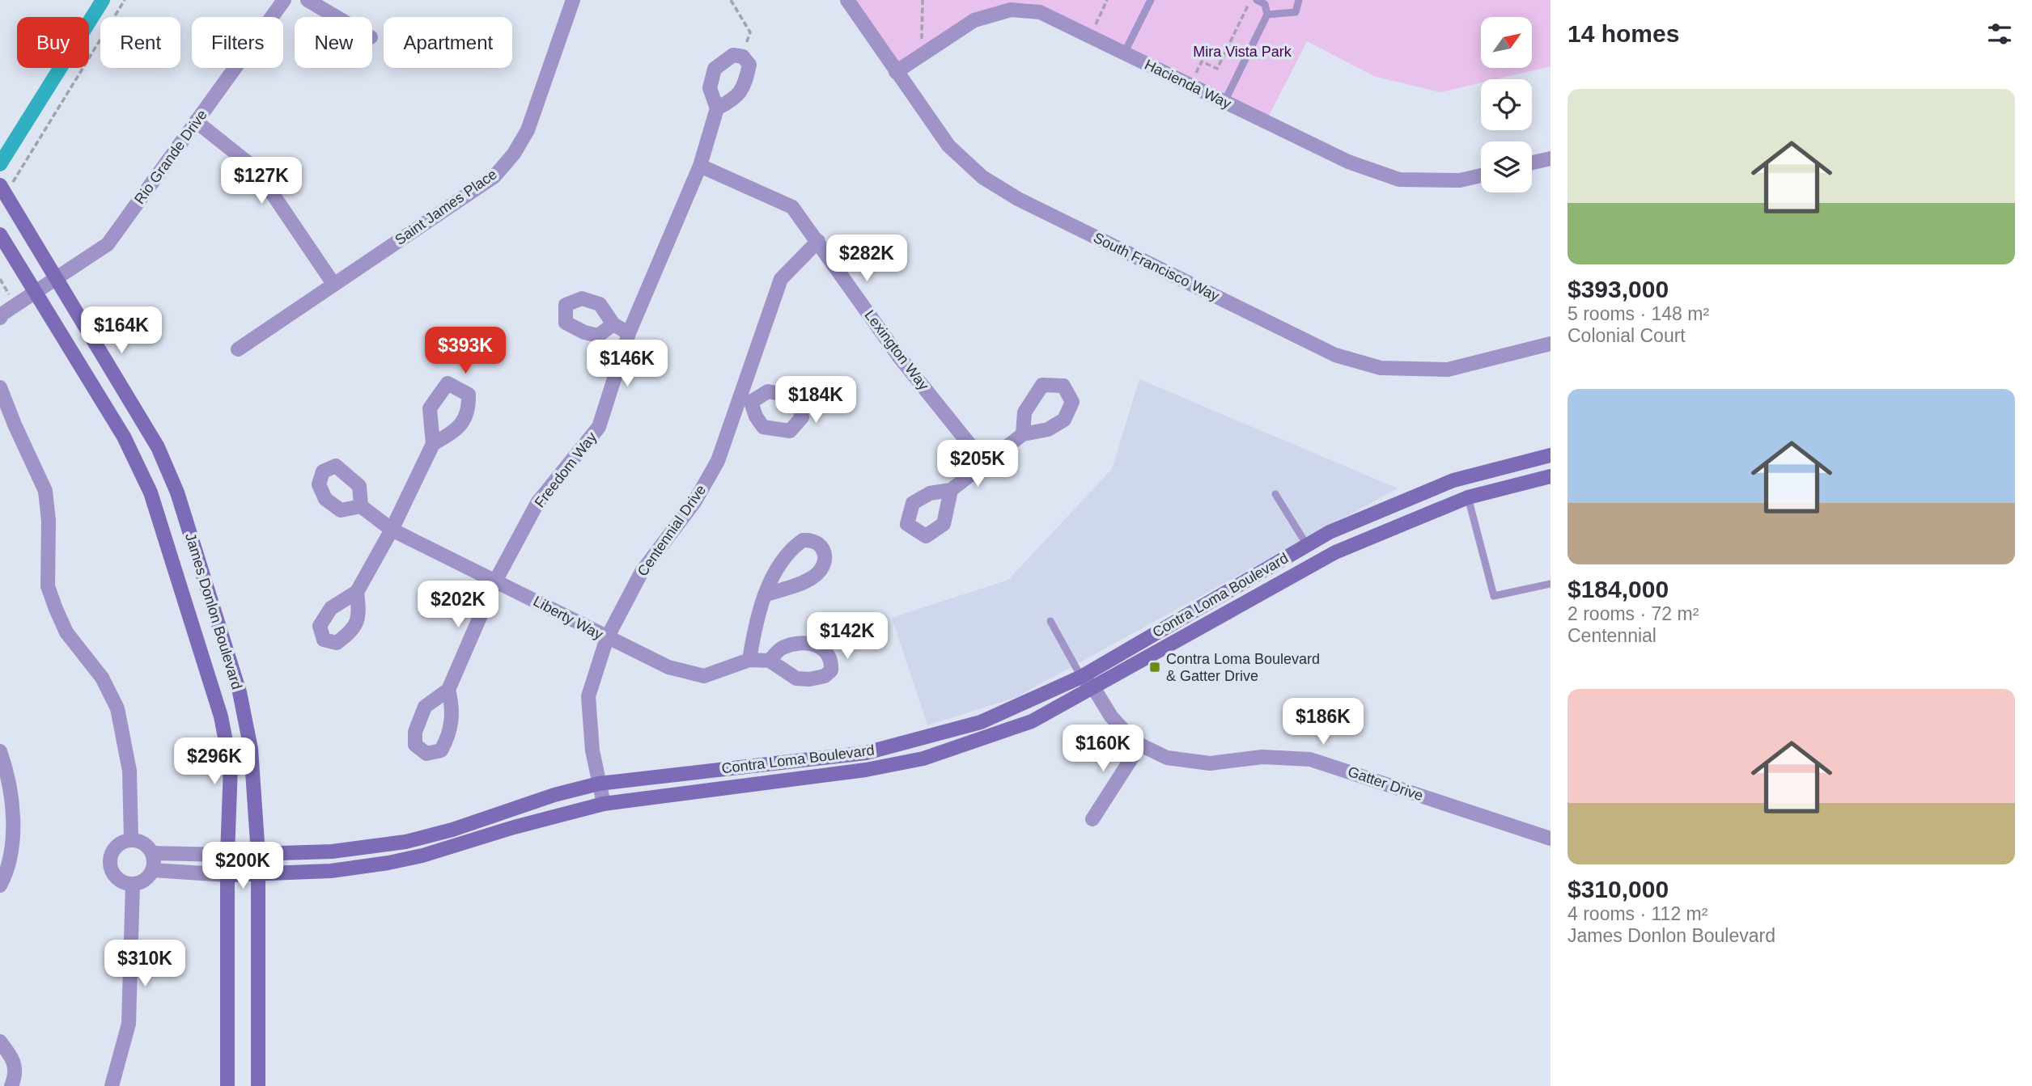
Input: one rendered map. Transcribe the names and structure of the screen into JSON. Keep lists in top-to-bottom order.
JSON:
{
  "streets": {
    "main road": ["Contra Loma Boulevard", "James Donlon Boulevard"],
    "street": [
      "Hacienda Way",
      "Rio Grande Drive",
      "Saint James Place",
      "South Francisco Way",
      "Lexington Way",
      "Freedom Way",
      "Centennial Drive",
      "Liberty Way",
      "Gatter Drive"
    ]
  },
  "crossings": [
    ["Hacienda Way", "South Francisco Way"],
    ["Rio Grande Drive", "James Donlon Boulevard"],
    ["Lexington Way", "Freedom Way"],
    ["Lexington Way", "Centennial Drive"],
    ["Freedom Way", "Liberty Way"],
    ["Centennial Drive", "Contra Loma Boulevard"],
    ["Centennial Drive", "Liberty Way"],
    ["Contra Loma Boulevard", "James Donlon Boulevard"],
    ["Contra Loma Boulevard", "Gatter Drive"]
  ],
  "parks": ["Mira Vista Park"],
  "places": {
    "transit": ["Contra Loma Boulevard & Gatter Drive"]
  },
  "north": "top right",
  "page": {
    "heading": "14 homes",
    "chip": [
      "Buy",
      "Rent",
      "Filters",
      "New",
      "Apartment"
    ],
    "list": [
      {
        "name": "$393,000",
        "note": "5 rooms · 148 m² · Colonial Court"
      },
      {
        "name": "$184,000",
        "note": "2 rooms · 72 m² · Centennial"
      },
      {
        "name": "$310,000",
        "note": "4 rooms · 112 m² · James Donlon Boulevard"
      }
    ],
    "price": [
      "$127K",
      "$282K",
      "$164K",
      "$393K",
      "$146K",
      "$184K",
      "$205K",
      "$202K",
      "$142K",
      "$186K",
      "$160K",
      "$296K",
      "$200K",
      "$310K"
    ]
  }
}
